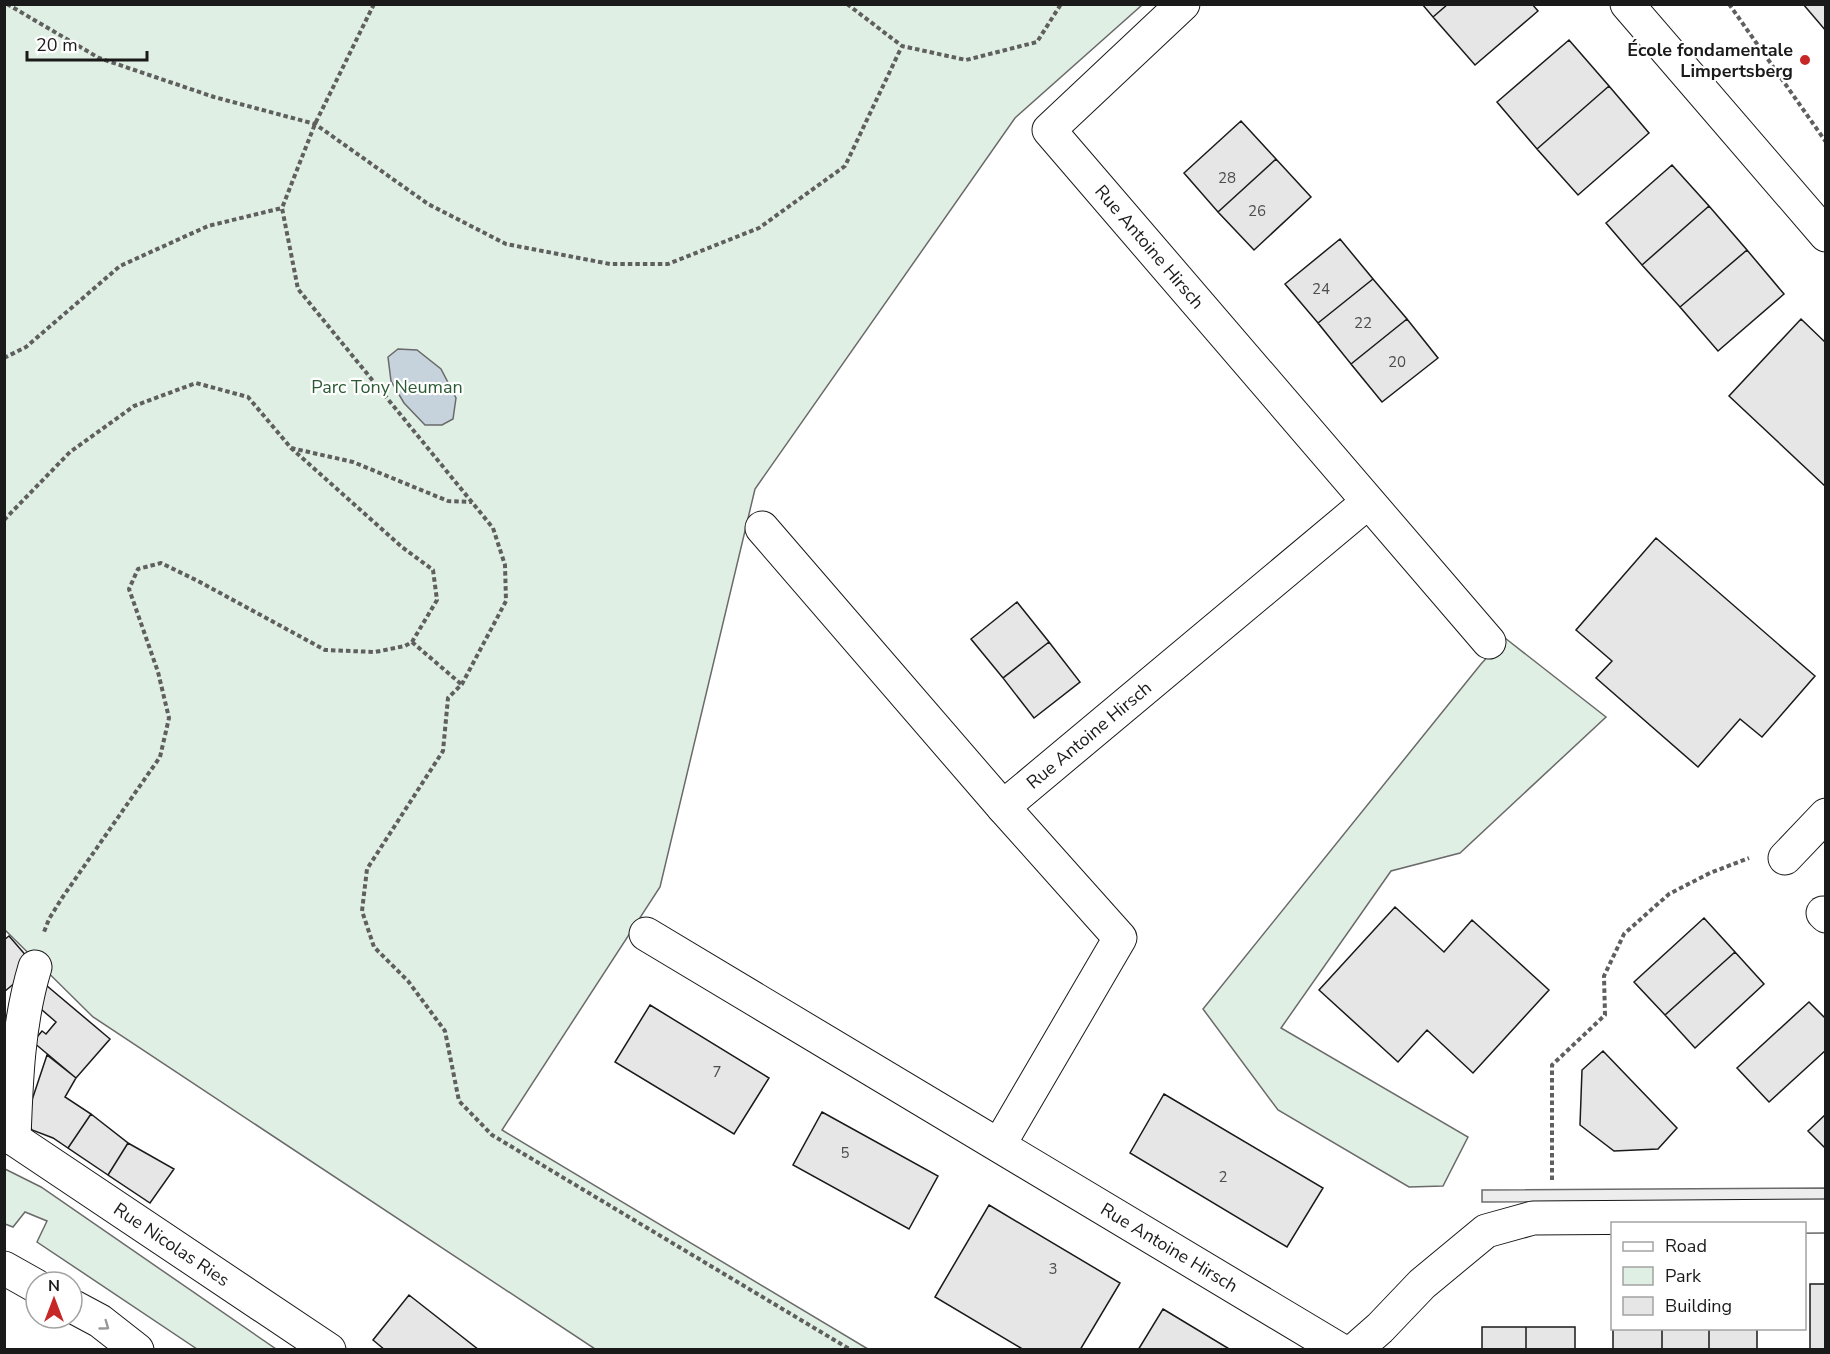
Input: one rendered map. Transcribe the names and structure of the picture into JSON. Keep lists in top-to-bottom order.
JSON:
{
  "streets": {
    "street": ["Rue Antoine Hirsch", "Rue Nicolas Ries"]
  },
  "parks": ["Parc Tony Neuman"],
  "places": ["École fondamentale Limpertsberg"],
  "house_numbers": [
    "28",
    "26",
    "24",
    "22",
    "20",
    "7",
    "5",
    "2",
    "3"
  ],
  "legend": ["Road", "Park", "Building"],
  "scale_bar": "20 m",
  "north": "top"
}
